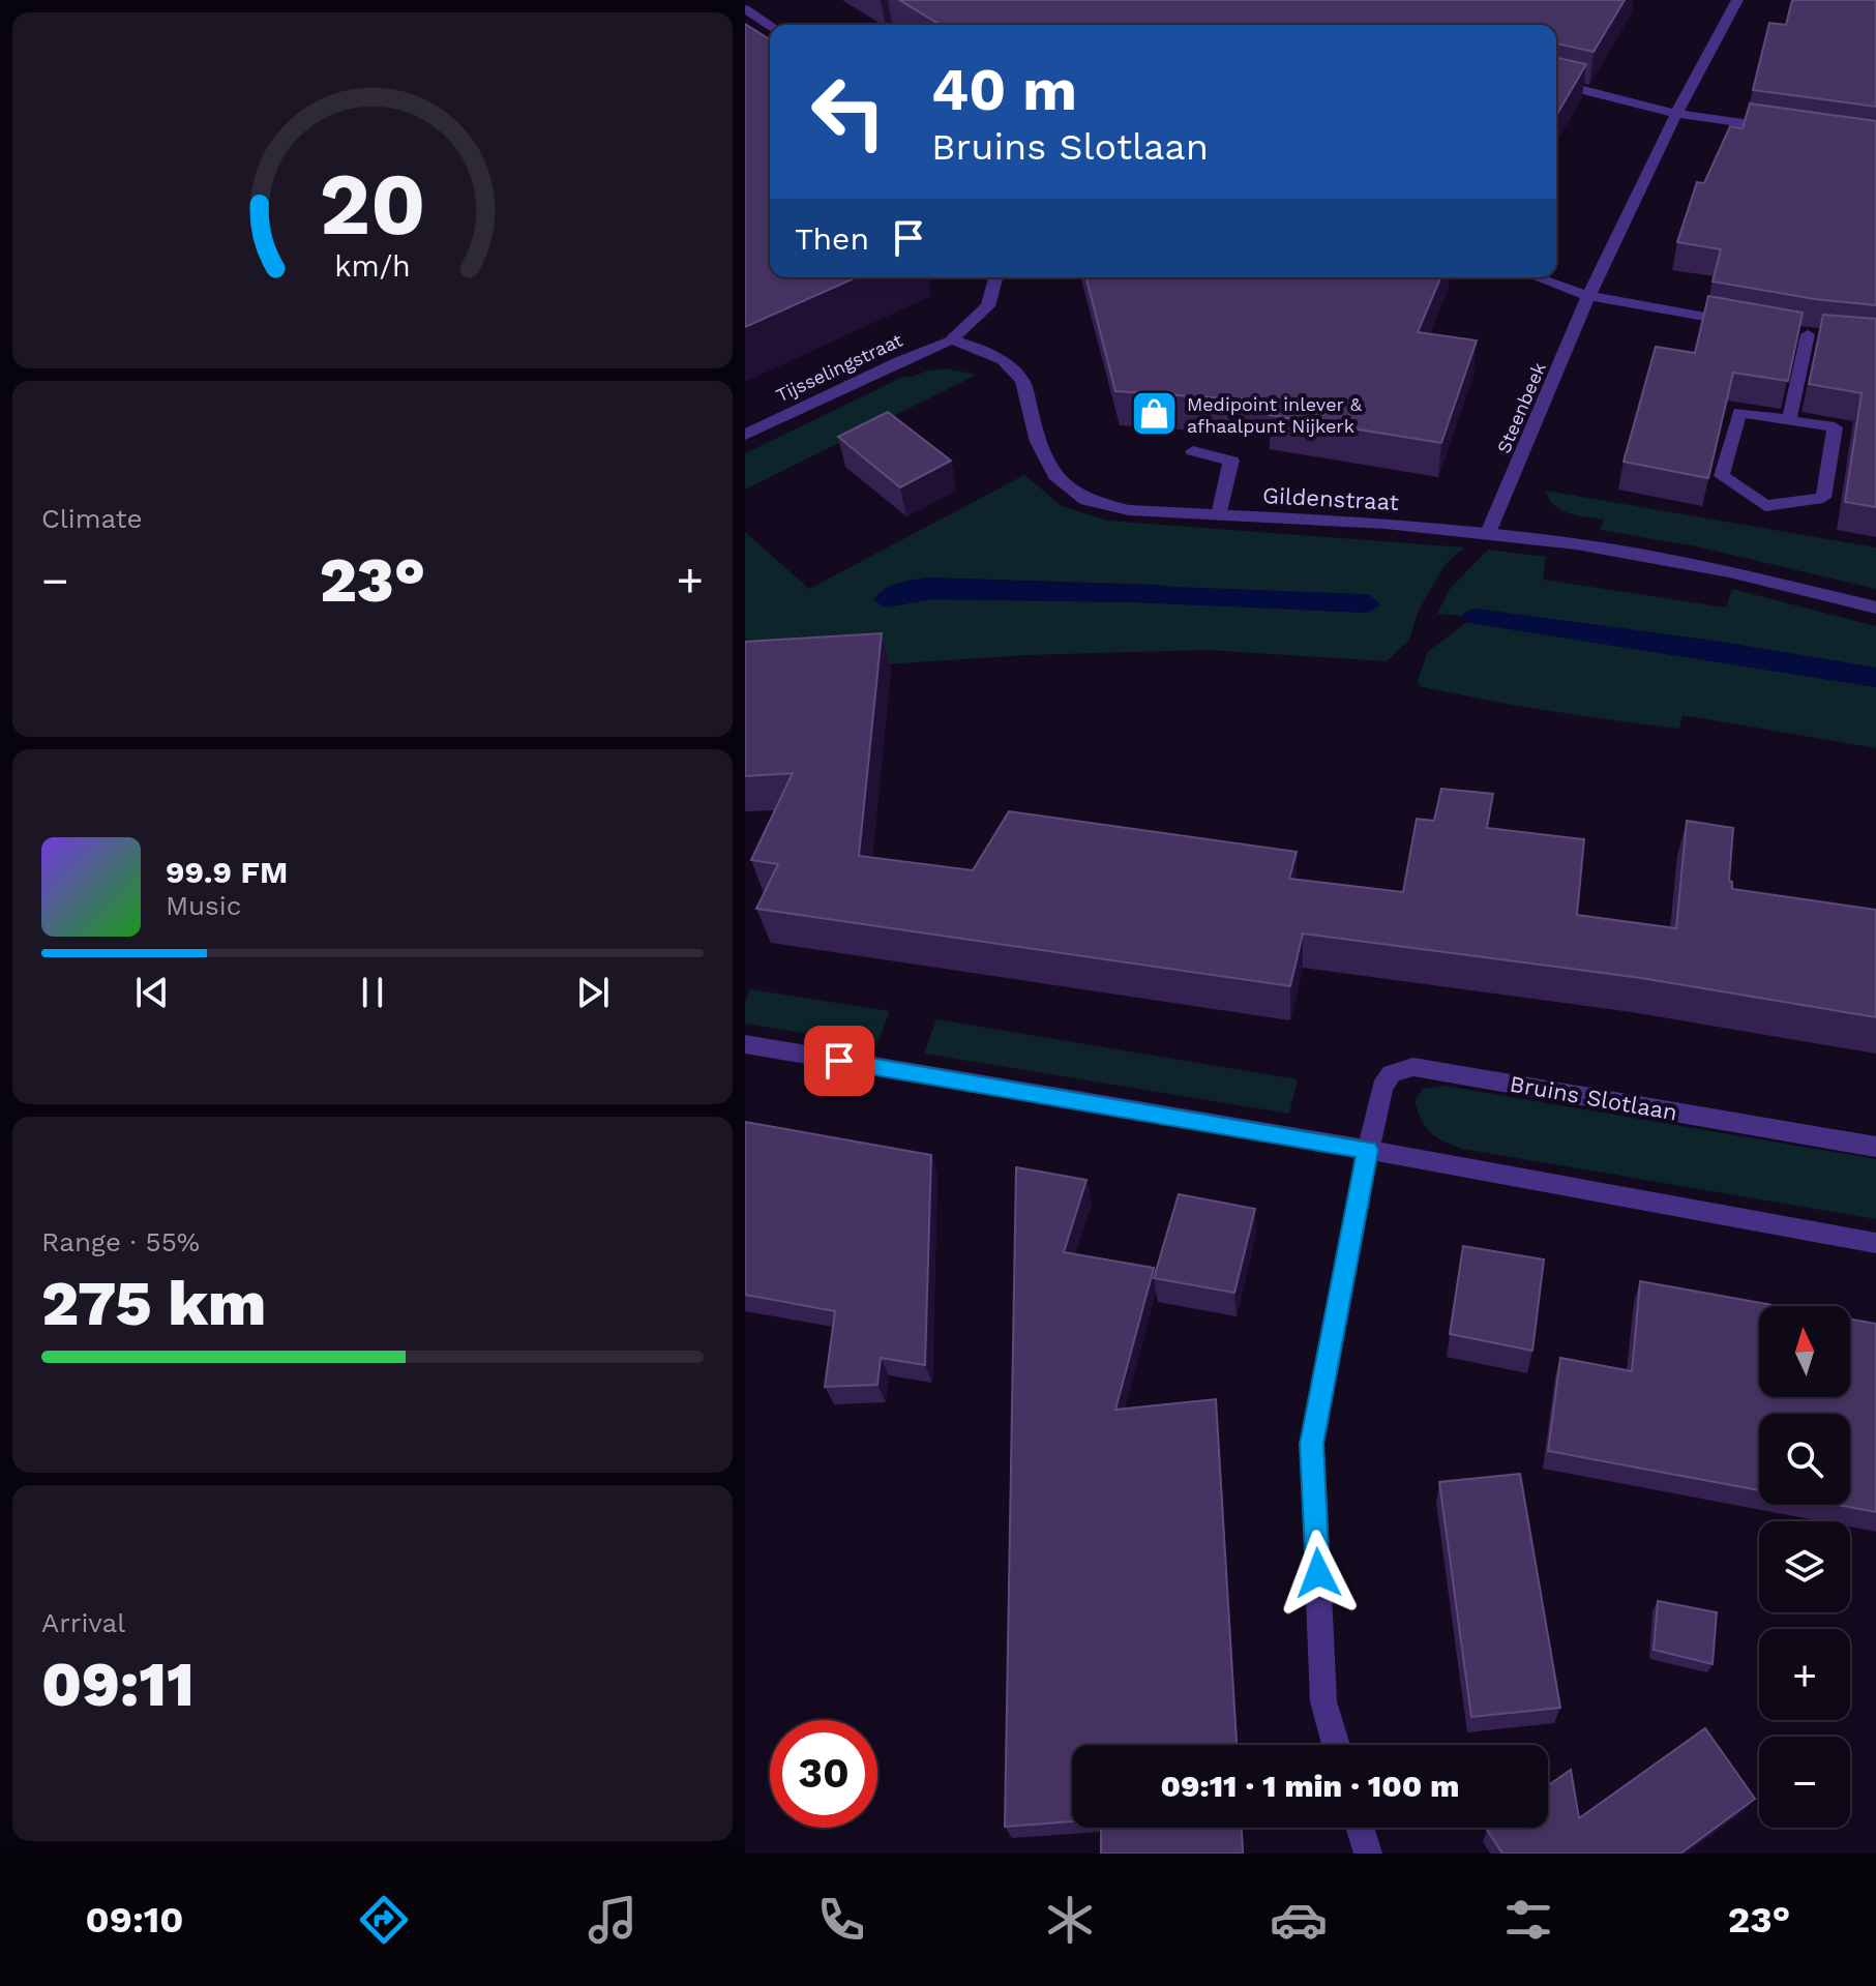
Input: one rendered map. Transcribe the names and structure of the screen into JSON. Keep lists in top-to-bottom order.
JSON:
{
  "streets": {
    "street": [
      "Tijsselingstraat",
      "Steenbeek",
      "Gildenstraat",
      "Bruins Slotlaan"
    ]
  },
  "crossings": [
    ["Tijsselingstraat", "Gildenstraat"],
    ["Steenbeek", "Gildenstraat"]
  ],
  "places": {
    "shop": ["Medipoint inlever & afhaalpunt Nijkerk"]
  },
  "north": "top",
  "page": {
    "turn": ["40 m", "Bruins Slotlaan"],
    "then": "Then",
    "tile": [
      "Climate",
      ["Range · 55%", "275 km"],
      ["Arrival", "09:11"]
    ],
    "heat": ["−", "23°", "+"],
    "song": ["99.9 FM", "Music"],
    "map_buttons": ["+", "−"],
    "limit": "30",
    "trip": "09:11 · 1 min · 100 m",
    "tabs": ["09:10", "23°"],
    "gauge": ["20", "km/h"]
  }
}
